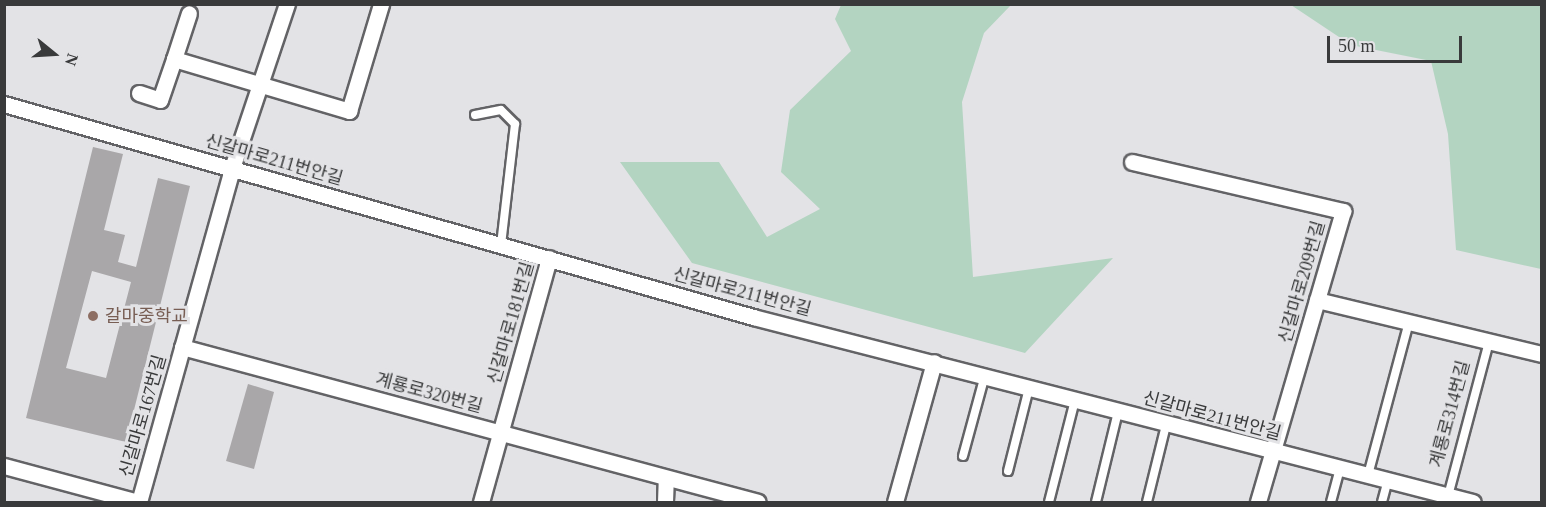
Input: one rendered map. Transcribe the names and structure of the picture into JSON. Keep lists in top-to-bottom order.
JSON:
{
  "streets": {
    "street": [
      "신갈마로211번안길",
      "신갈마로209번길",
      "신갈마로181번길",
      "계룡로320번길",
      "계룡로314번길",
      "신갈마로167번길"
    ]
  },
  "crossings": [
    ["신갈마로211번안길", "신갈마로209번길"],
    ["신갈마로211번안길", "신갈마로181번길"],
    ["신갈마로211번안길", "계룡로314번길"],
    ["신갈마로211번안길", "신갈마로167번길"],
    ["신갈마로209번길", "계룡로314번길"],
    ["신갈마로181번길", "계룡로320번길"],
    ["계룡로320번길", "신갈마로167번길"]
  ],
  "places": ["갈마중학교"],
  "scale_bar": "50 m",
  "north": "right"
}
